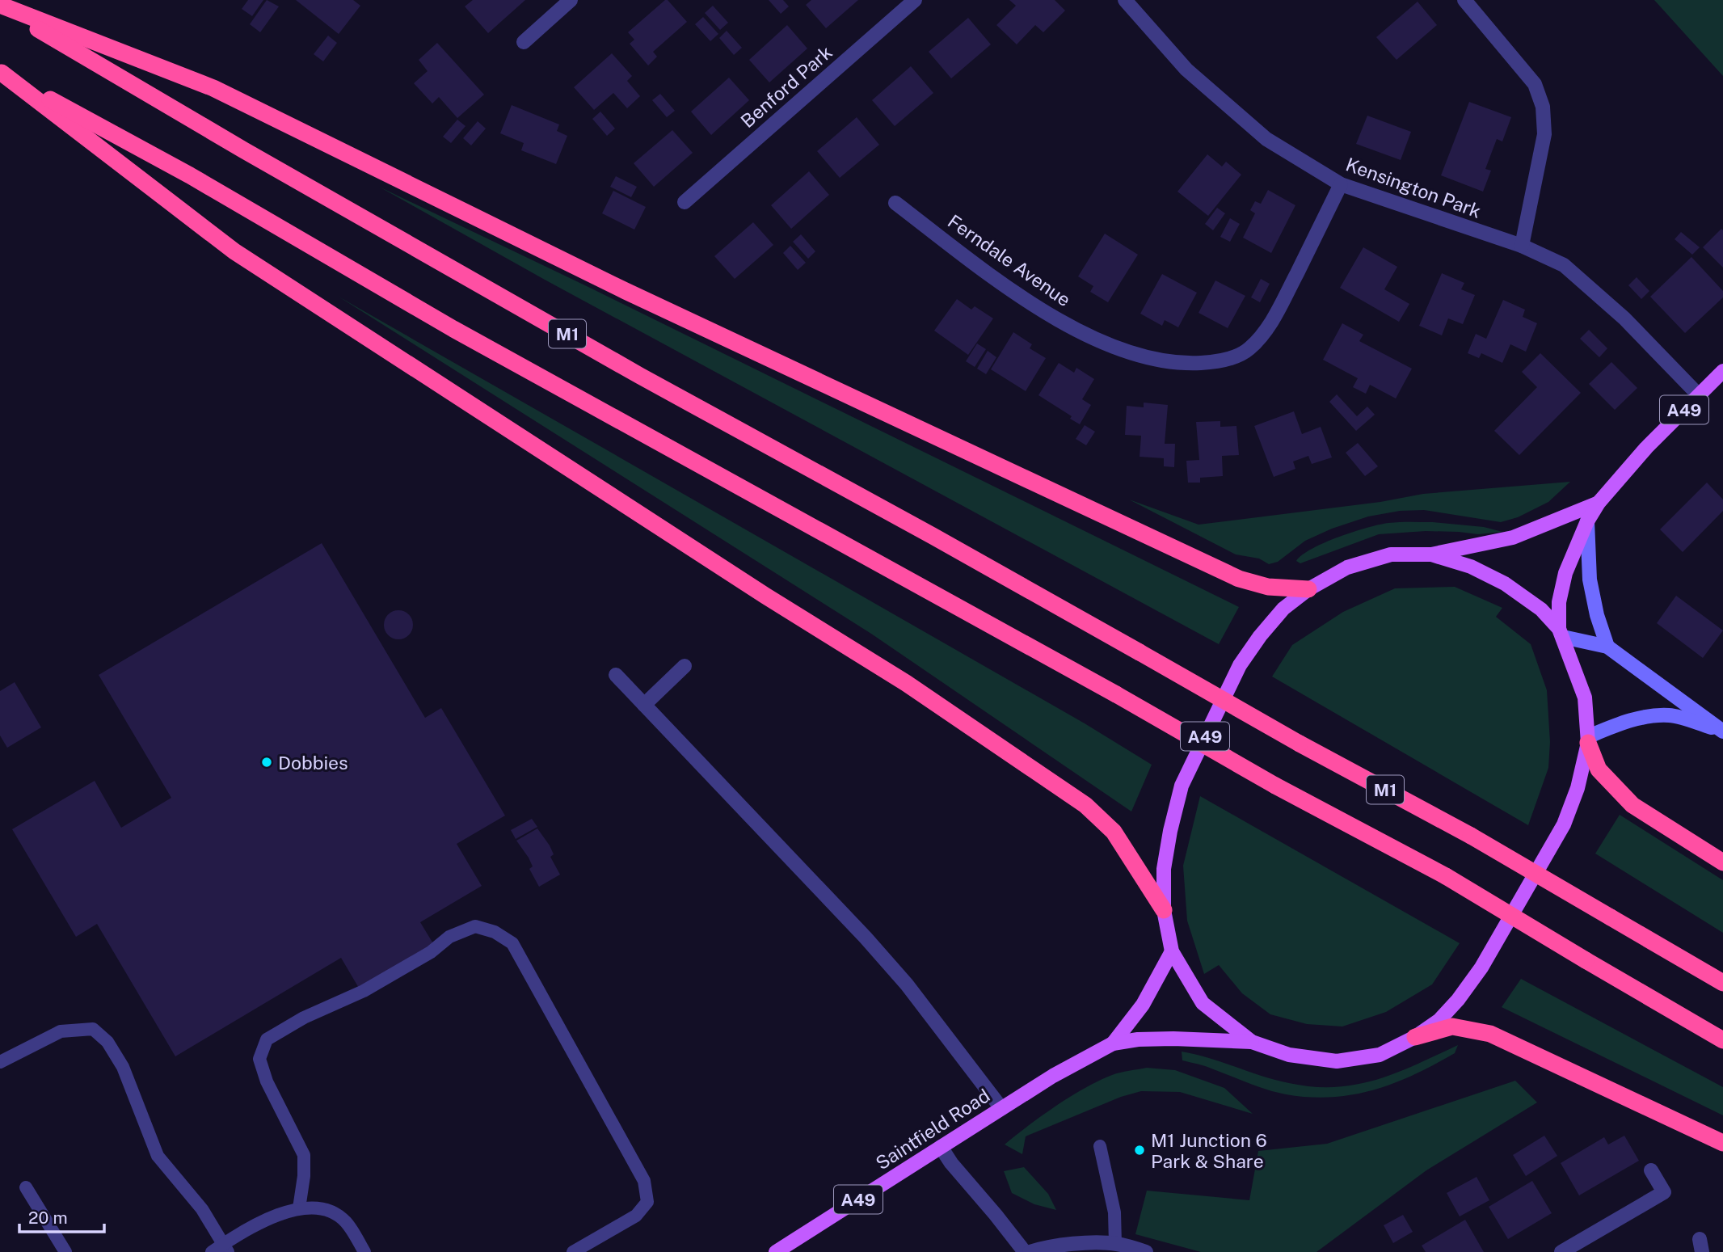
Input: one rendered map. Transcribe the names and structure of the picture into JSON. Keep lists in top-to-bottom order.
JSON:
{
  "streets": {
    "highway": ["M1"],
    "main road": ["A49", "Saintfield Road"],
    "street": ["Benford Park", "Kensington Park", "Ferndale Avenue"]
  },
  "crossings": [
    ["Kensington Park", "Ferndale Avenue"],
    ["Kensington Park", "A49"],
    ["A49", "Saintfield Road"]
  ],
  "places": ["Dobbies", "M1 Junction 6 Park & Share"],
  "scale_bar": "20 m"
}
